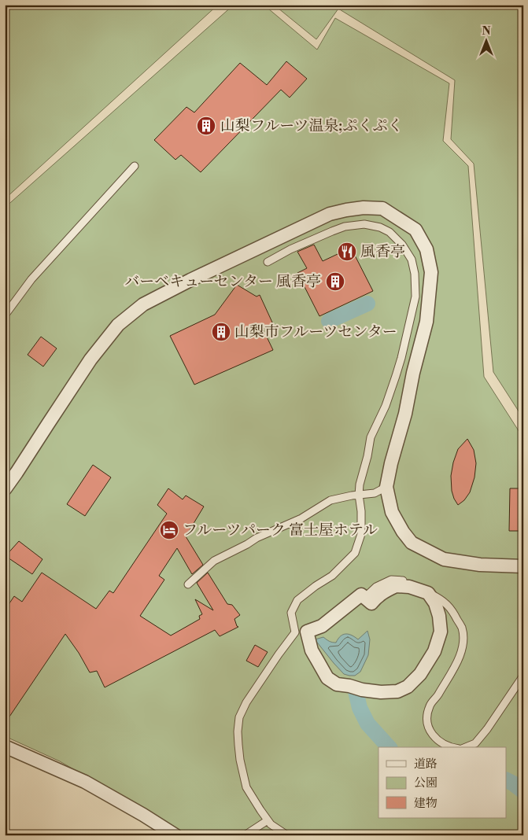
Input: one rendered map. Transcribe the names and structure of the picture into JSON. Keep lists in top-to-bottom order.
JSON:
{
  "places": {
    "building": ["山梨フルーツ温泉;ぷくぷく", "バーベキューセンター 風香亭", "山梨市フルーツセンター"],
    "restaurant": ["風香亭"],
    "hotel": ["フルーツパーク 富士屋ホテル"]
  },
  "legend": ["道路", "公園", "建物"],
  "north": "top"
}
